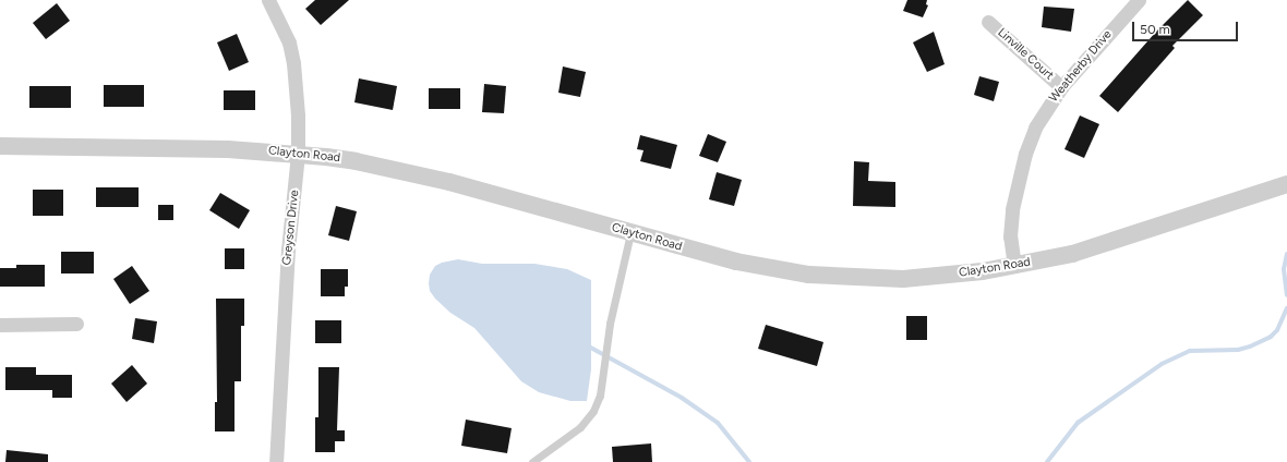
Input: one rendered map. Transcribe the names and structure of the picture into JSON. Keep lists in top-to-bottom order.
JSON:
{
  "streets": {
    "street": [
      "Linville Court",
      "Weatherby Drive",
      "Clayton Road",
      "Greyson Drive"
    ]
  },
  "crossings": [
    ["Linville Court", "Weatherby Drive"],
    ["Weatherby Drive", "Clayton Road"],
    ["Clayton Road", "Greyson Drive"]
  ],
  "scale_bar": "50 m"
}
